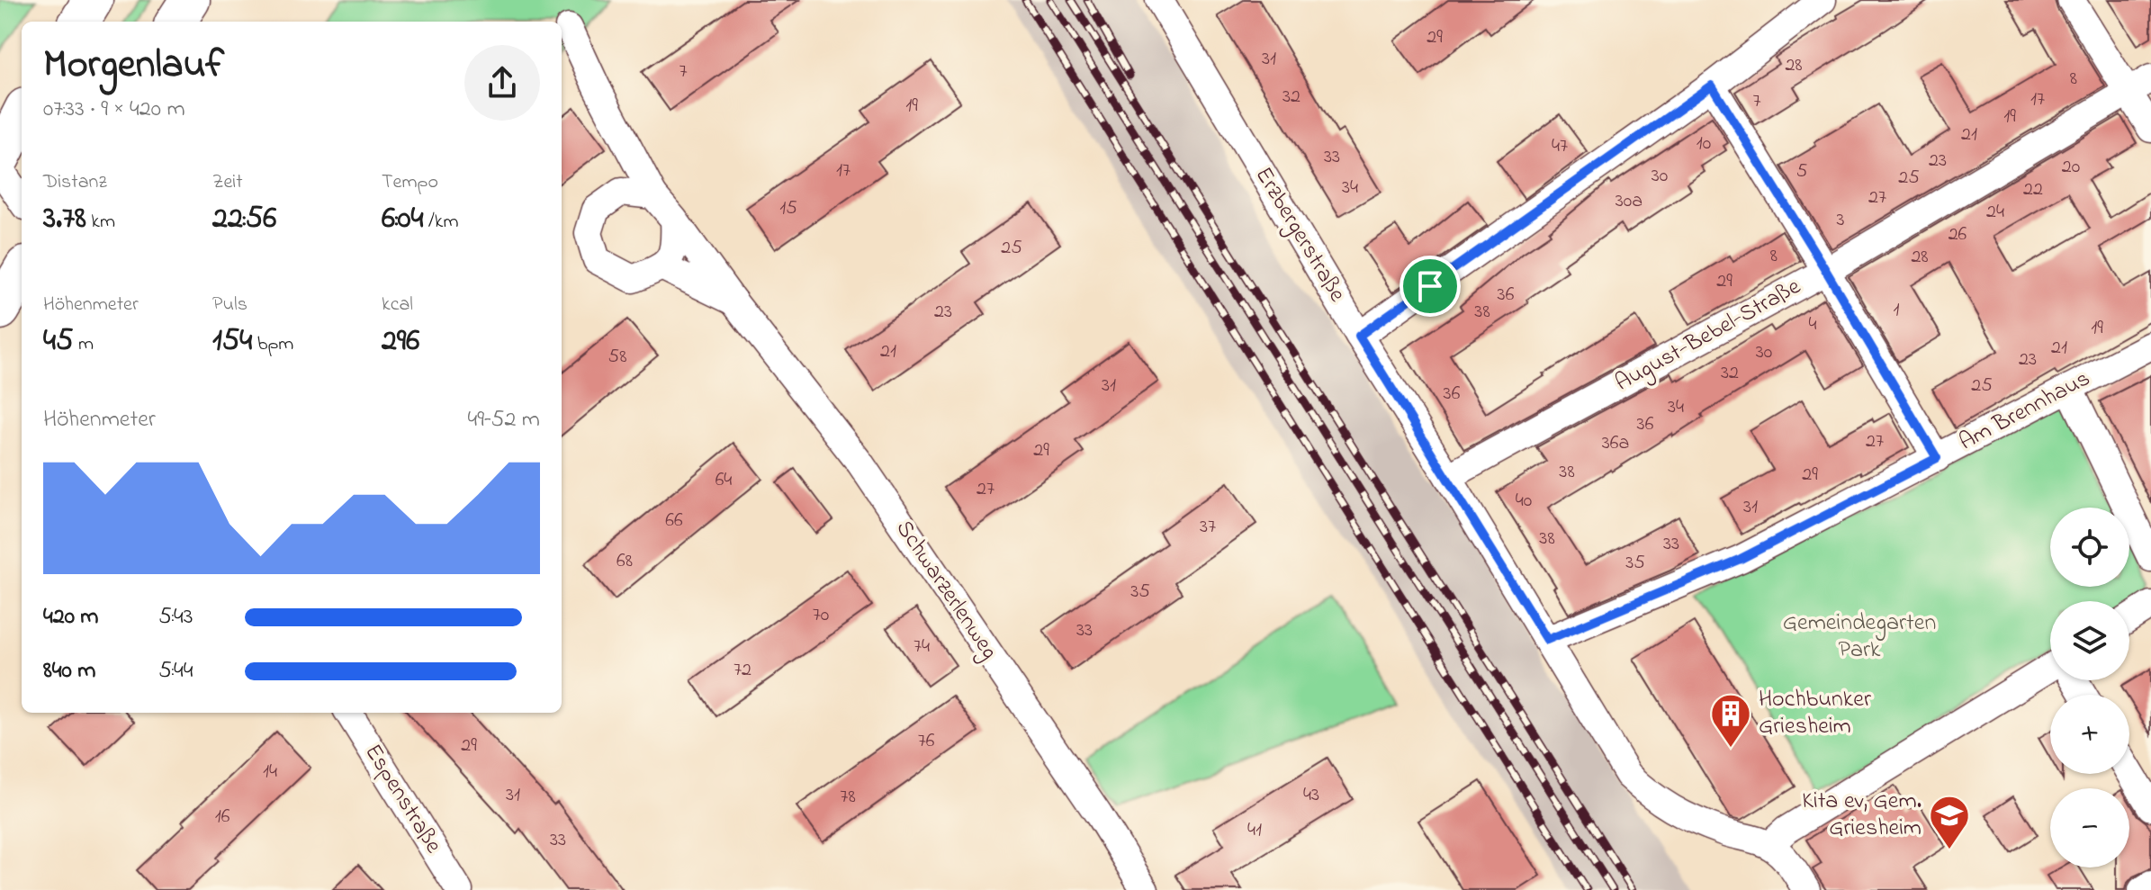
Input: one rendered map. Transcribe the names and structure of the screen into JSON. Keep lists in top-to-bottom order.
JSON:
{
  "streets": {
    "street": [
      "Erzbergerstraße",
      "August-Bebel-Straße",
      "Am Brennhaus",
      "Schwarzerlenweg",
      "Espenstraße"
    ]
  },
  "crossings": [
    ["Erzbergerstraße", "August-Bebel-Straße"],
    ["Erzbergerstraße", "Am Brennhaus"]
  ],
  "parks": ["Gemeindegarten Park"],
  "places": {
    "building": ["Hochbunker Griesheim"],
    "school or university": ["Kita ev, Gem. Griesheim"]
  },
  "house_numbers": [
    "29",
    "31",
    "28",
    "7",
    "8",
    "32",
    "17",
    "7",
    "19",
    "19",
    "21",
    "10",
    "47",
    "33",
    "23",
    "20",
    "17",
    "5",
    "30",
    "25",
    "34",
    "22",
    "27",
    "30a",
    "15",
    "24",
    "3",
    "26",
    "25",
    "8",
    "28",
    "29",
    "36",
    "1",
    "23",
    "38",
    "4",
    "19",
    "21",
    "21",
    "30",
    "58",
    "23",
    "32",
    "31",
    "25",
    "36",
    "34",
    "36",
    "27",
    "36a",
    "29",
    "38",
    "29",
    "64",
    "27",
    "40",
    "31",
    "66",
    "37",
    "38",
    "33",
    "68",
    "35",
    "35",
    "70",
    "33",
    "74",
    "72",
    "76",
    "29",
    "14",
    "31",
    "43",
    "78",
    "16",
    "41",
    "33"
  ],
  "page": {
    "heading": ["Morgenlauf", "07:33 · 9 × 420 m"],
    "stats": [
      ["Distanz", "3.78 km"],
      ["Zeit", "22:56"],
      ["Tempo", "6:04 /km"],
      ["Höhenmeter", "45 m"],
      ["Puls", "154 bpm"],
      ["kcal", "296"]
    ],
    "chart": ["Höhenmeter", "49–52 m"],
    "map_buttons": ["+", "−"],
    "list": [
      {
        "name": "420 m",
        "note": "5:43"
      },
      {
        "name": "840 m",
        "note": "5:44"
      }
    ]
  }
}
